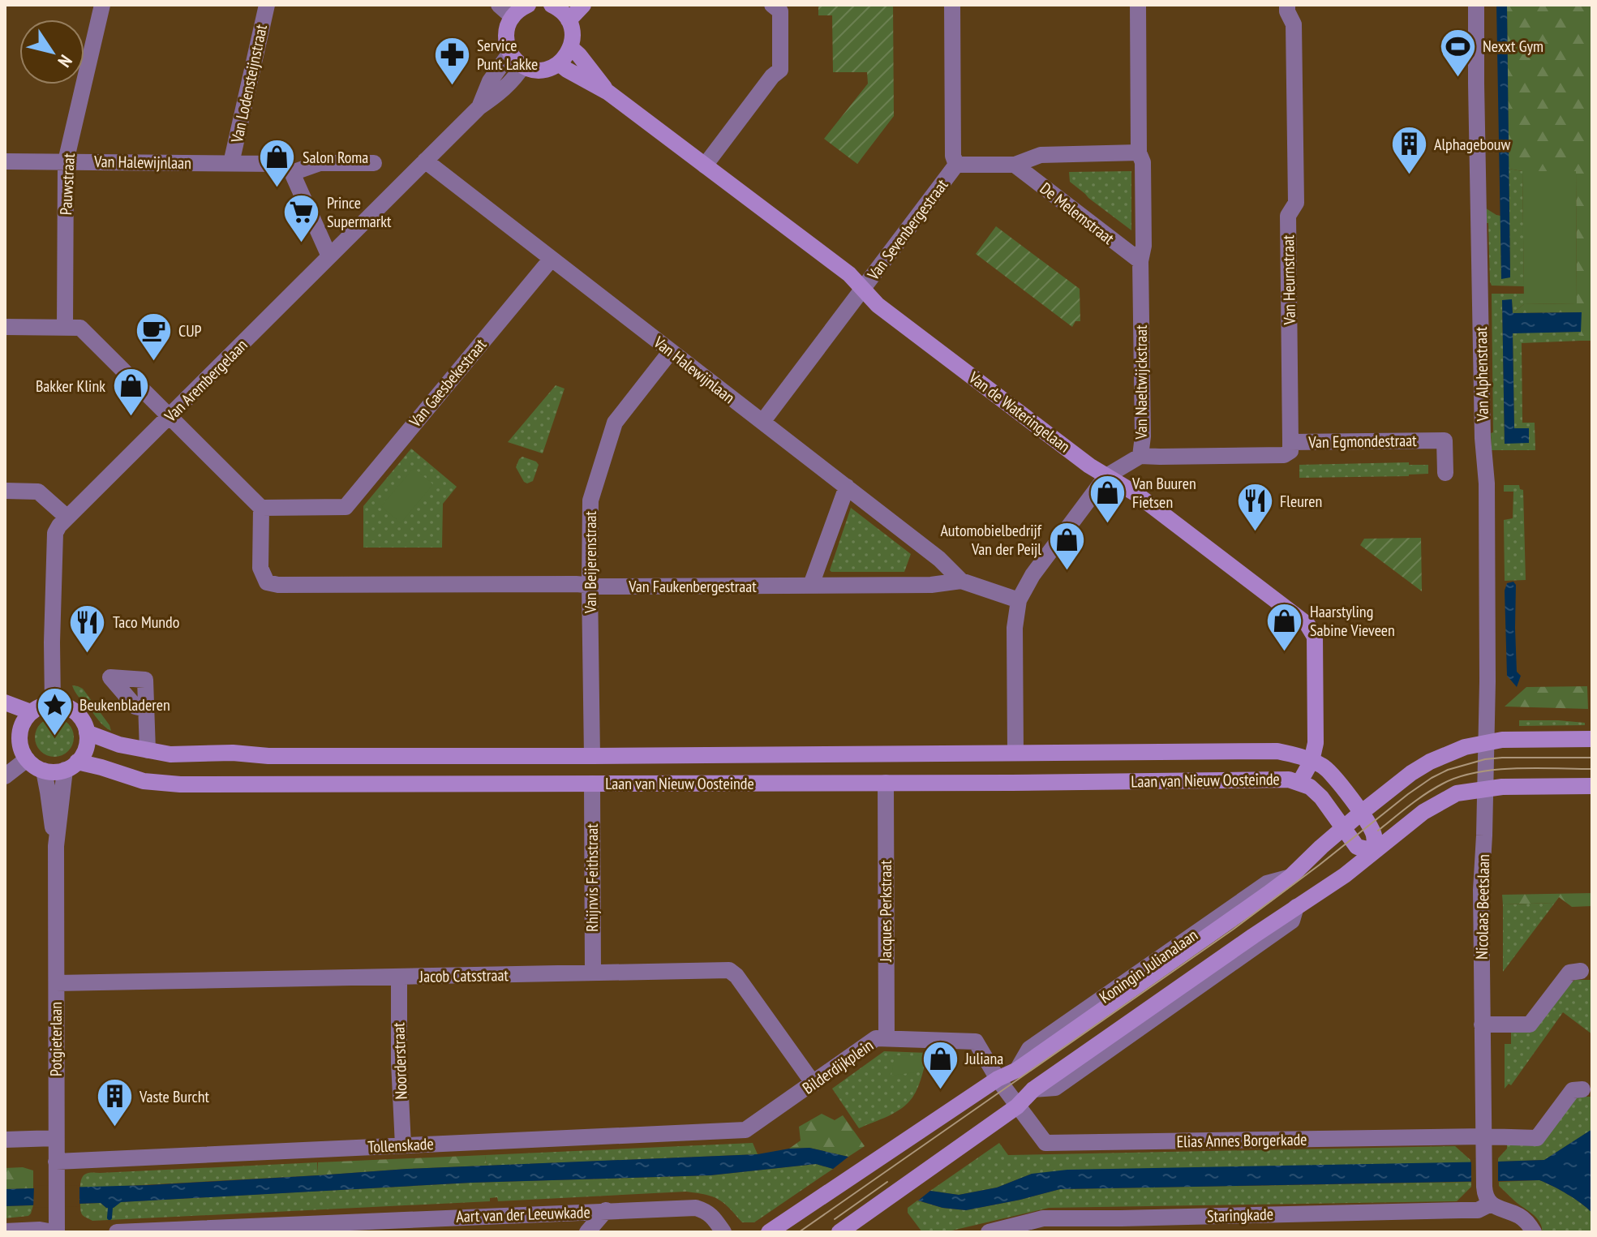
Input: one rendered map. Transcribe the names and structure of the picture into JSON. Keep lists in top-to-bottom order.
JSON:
{
  "streets": {
    "main road": ["Van de Wateringelaan", "Laan van Nieuw Oosteinde", "Koningin Julianalaan"],
    "street": [
      "Van Lodensteijnstraat",
      "Van Halewijnlaan",
      "Pauwstraat",
      "De Melemstraat",
      "Van Sevenbergestraat",
      "Van Heurnstraat",
      "Van Alphenstraat",
      "Van Arembergelaan",
      "Van Naeltwijckstraat",
      "Van Gaesbekestraat",
      "Van Egmondestraat",
      "Van Beijerenstraat",
      "Van Faukenbergestraat",
      "Rhijnvis Feithstraat",
      "Nicolaas Beetslaan",
      "Jacques Perkstraat",
      "Jacob Catsstraat",
      "Potgieterlaan",
      "Noorderstraat",
      "Bilderdijkplein",
      "Elias Annes Borgerkade",
      "Tollenskade",
      "Aart van der Leeuwkade",
      "Staringkade"
    ]
  },
  "crossings": [
    ["Van Lodensteijnstraat", "Van Halewijnlaan"],
    ["Van Halewijnlaan", "Pauwstraat"],
    ["Van Halewijnlaan", "Van Sevenbergestraat"],
    ["Van Halewijnlaan", "Van Arembergelaan"],
    ["Van Halewijnlaan", "Van Gaesbekestraat"],
    ["Van Halewijnlaan", "Van Beijerenstraat"],
    ["Van Halewijnlaan", "Van Faukenbergestraat"],
    ["De Melemstraat", "Van Naeltwijckstraat"],
    ["Van Sevenbergestraat", "Van de Wateringelaan"],
    ["Van Heurnstraat", "Van Egmondestraat"],
    ["Van Alphenstraat", "Nicolaas Beetslaan"],
    ["Van Alphenstraat", "Koningin Julianalaan"],
    ["Van Arembergelaan", "Laan van Nieuw Oosteinde"],
    ["Van Arembergelaan", "Potgieterlaan"],
    ["Van Naeltwijckstraat", "Van de Wateringelaan"],
    ["Van Naeltwijckstraat", "Van Egmondestraat"],
    ["Van Naeltwijckstraat", "Van Faukenbergestraat"],
    ["Van Naeltwijckstraat", "Laan van Nieuw Oosteinde"],
    ["Van Gaesbekestraat", "Van Faukenbergestraat"],
    ["Van de Wateringelaan", "Laan van Nieuw Oosteinde"],
    ["Van Beijerenstraat", "Van Faukenbergestraat"],
    ["Van Beijerenstraat", "Laan van Nieuw Oosteinde"],
    ["Laan van Nieuw Oosteinde", "Rhijnvis Feithstraat"],
    ["Laan van Nieuw Oosteinde", "Jacques Perkstraat"],
    ["Laan van Nieuw Oosteinde", "Koningin Julianalaan"],
    ["Laan van Nieuw Oosteinde", "Potgieterlaan"],
    ["Rhijnvis Feithstraat", "Jacob Catsstraat"],
    ["Nicolaas Beetslaan", "Koningin Julianalaan"],
    ["Nicolaas Beetslaan", "Elias Annes Borgerkade"],
    ["Nicolaas Beetslaan", "Staringkade"],
    ["Jacques Perkstraat", "Bilderdijkplein"],
    ["Koningin Julianalaan", "Bilderdijkplein"],
    ["Jacob Catsstraat", "Potgieterlaan"],
    ["Jacob Catsstraat", "Noorderstraat"],
    ["Jacob Catsstraat", "Bilderdijkplein"],
    ["Potgieterlaan", "Tollenskade"],
    ["Noorderstraat", "Tollenskade"],
    ["Bilderdijkplein", "Tollenskade"]
  ],
  "places": {
    "sports": ["Nexxt Gym"],
    "pharmacy": ["Service Punt Lakke"],
    "building": ["Alphagebouw", "Vaste Burcht"],
    "shop": [
      "Salon Roma",
      "Bakker Klink",
      "Van Buuren Fietsen",
      "Automobielbedrijf Van der Peijl",
      "Haarstyling Sabine Vieveen",
      "Juliana"
    ],
    "supermarket": ["Prince Supermarkt"],
    "cafe": ["CUP"],
    "restaurant": ["Fleuren", "Taco Mundo"],
    "place": ["Beukenbladeren"]
  },
  "north": "bottom right"
}
